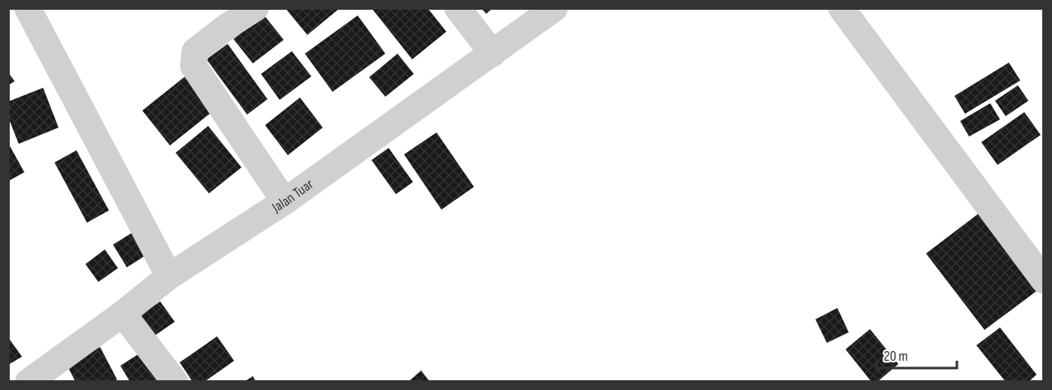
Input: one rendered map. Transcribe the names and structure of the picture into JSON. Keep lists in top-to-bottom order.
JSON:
{
  "streets": {
    "street": ["Jalan Tuar"]
  },
  "scale_bar": "20 m"
}
